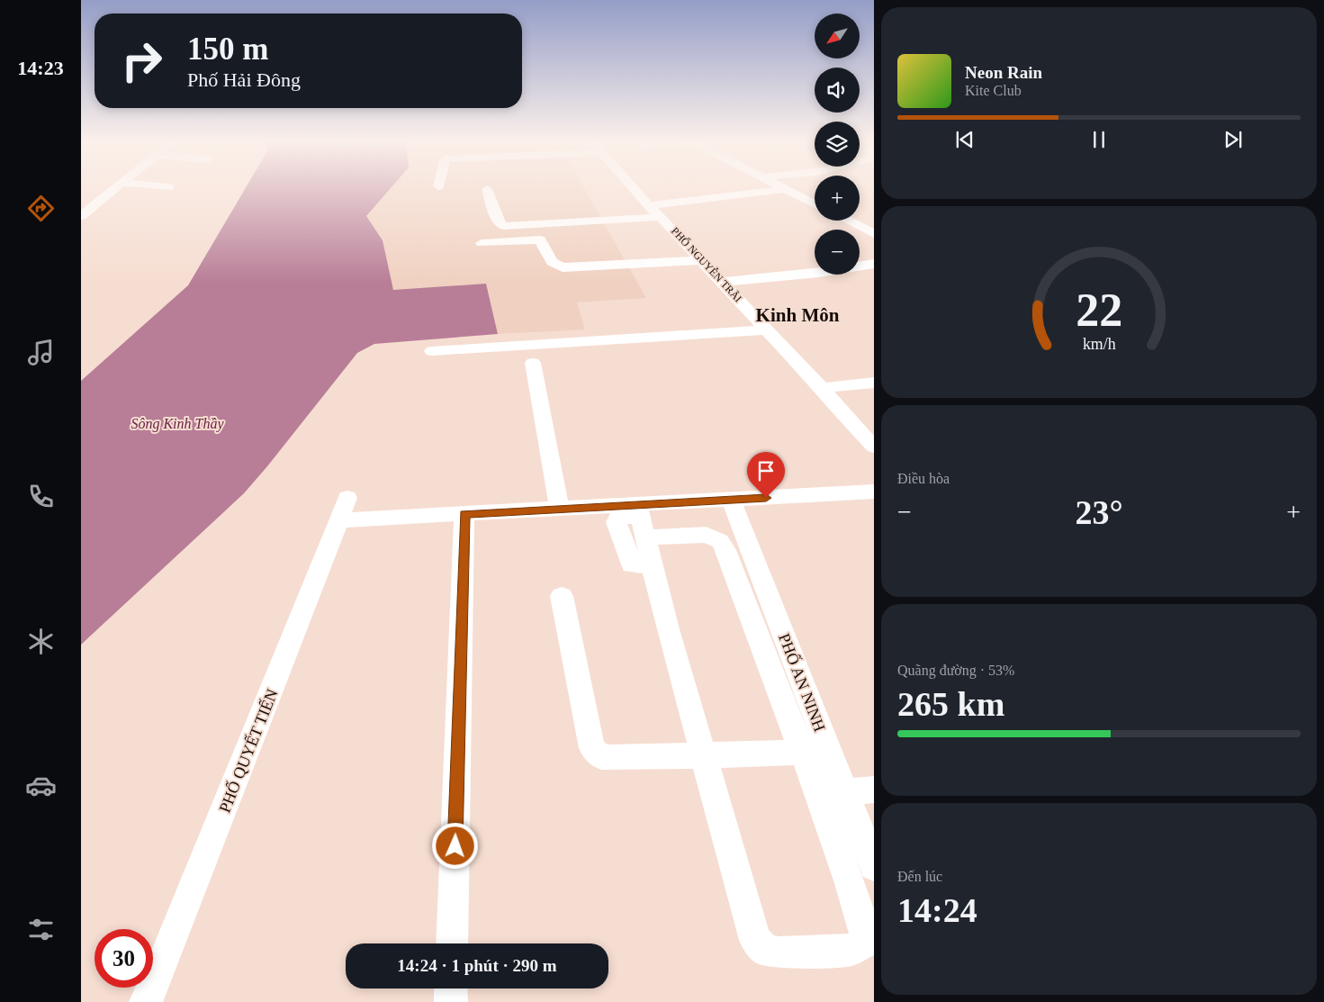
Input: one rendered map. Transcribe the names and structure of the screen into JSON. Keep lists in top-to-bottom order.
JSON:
{
  "streets": {
    "street": ["PHỐ NGUYỄN TRÃI", "PHỐ AN NINH", "PHỐ QUYẾT TIẾN"]
  },
  "districts": ["Kinh Môn"],
  "water": ["Sông Kinh Thầy"],
  "north": "bottom left",
  "page": {
    "tabs": "14:23",
    "map_buttons": ["+", "−"],
    "turn": ["150 m", "Phố Hải Đông"],
    "song": ["Neon Rain", "Kite Club"],
    "tile": [
      "Điều hòa",
      ["Quãng đường · 53%", "265 km"],
      ["Đến lúc", "14:24"]
    ],
    "heat": ["−", "23°", "+"],
    "limit": "30",
    "trip": "14:24 · 1 phút · 290 m",
    "gauge": ["22", "km/h"]
  }
}
